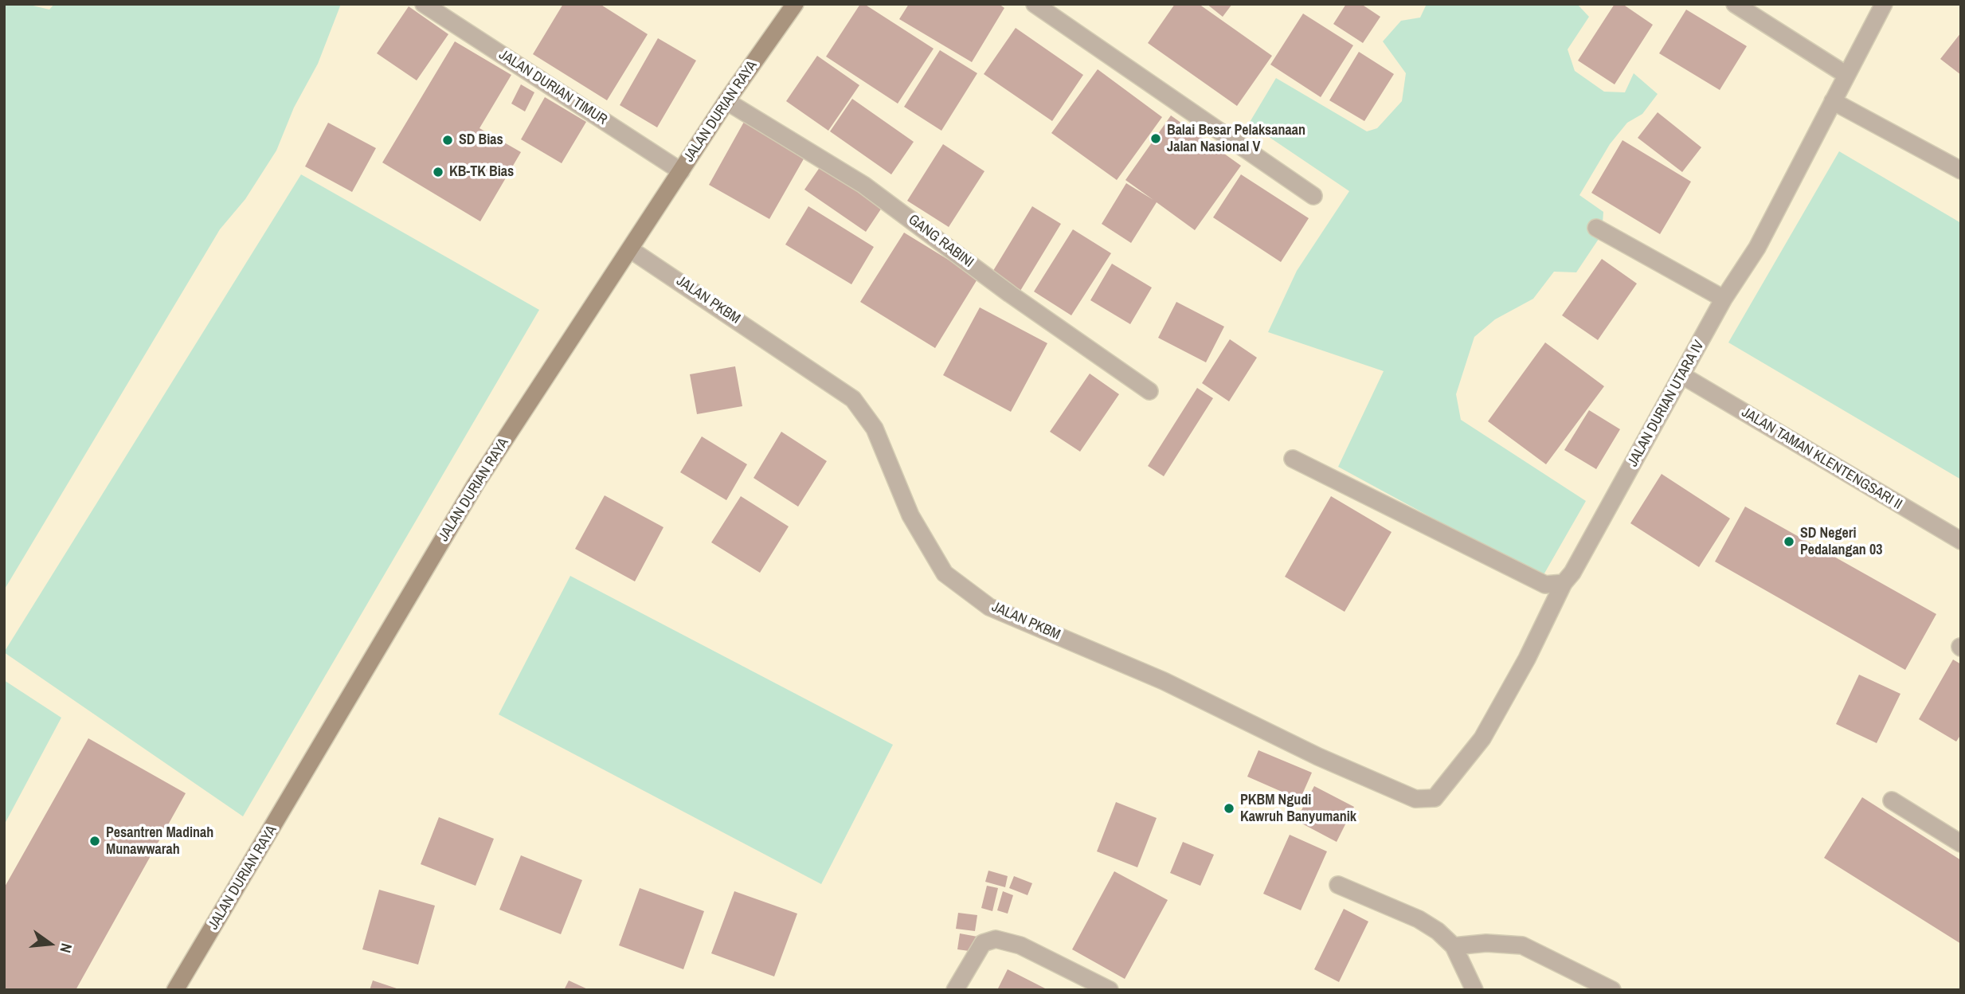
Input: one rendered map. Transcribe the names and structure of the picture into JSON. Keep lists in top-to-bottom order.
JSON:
{
  "streets": {
    "main road": ["JALAN DURIAN RAYA"],
    "street": [
      "JALAN DURIAN TIMUR",
      "GANG RABINI",
      "JALAN PKBM",
      "JALAN DURIAN UTARA IV",
      "JALAN TAMAN KLENTENGSARI II"
    ]
  },
  "crossings": [
    ["JALAN DURIAN TIMUR", "JALAN DURIAN RAYA"],
    ["JALAN DURIAN RAYA", "GANG RABINI"],
    ["JALAN DURIAN RAYA", "JALAN PKBM"],
    ["JALAN PKBM", "JALAN DURIAN UTARA IV"],
    ["JALAN DURIAN UTARA IV", "JALAN TAMAN KLENTENGSARI II"]
  ],
  "places": [
    "Balai Besar Pelaksanaan Jalan Nasional V",
    "SD Bias",
    "KB-TK Bias",
    "SD Negeri Pedalangan 03",
    "PKBM Ngudi Kawruh Banyumanik",
    "Pesantren Madinah Munawwarah"
  ],
  "north": "right"
}
